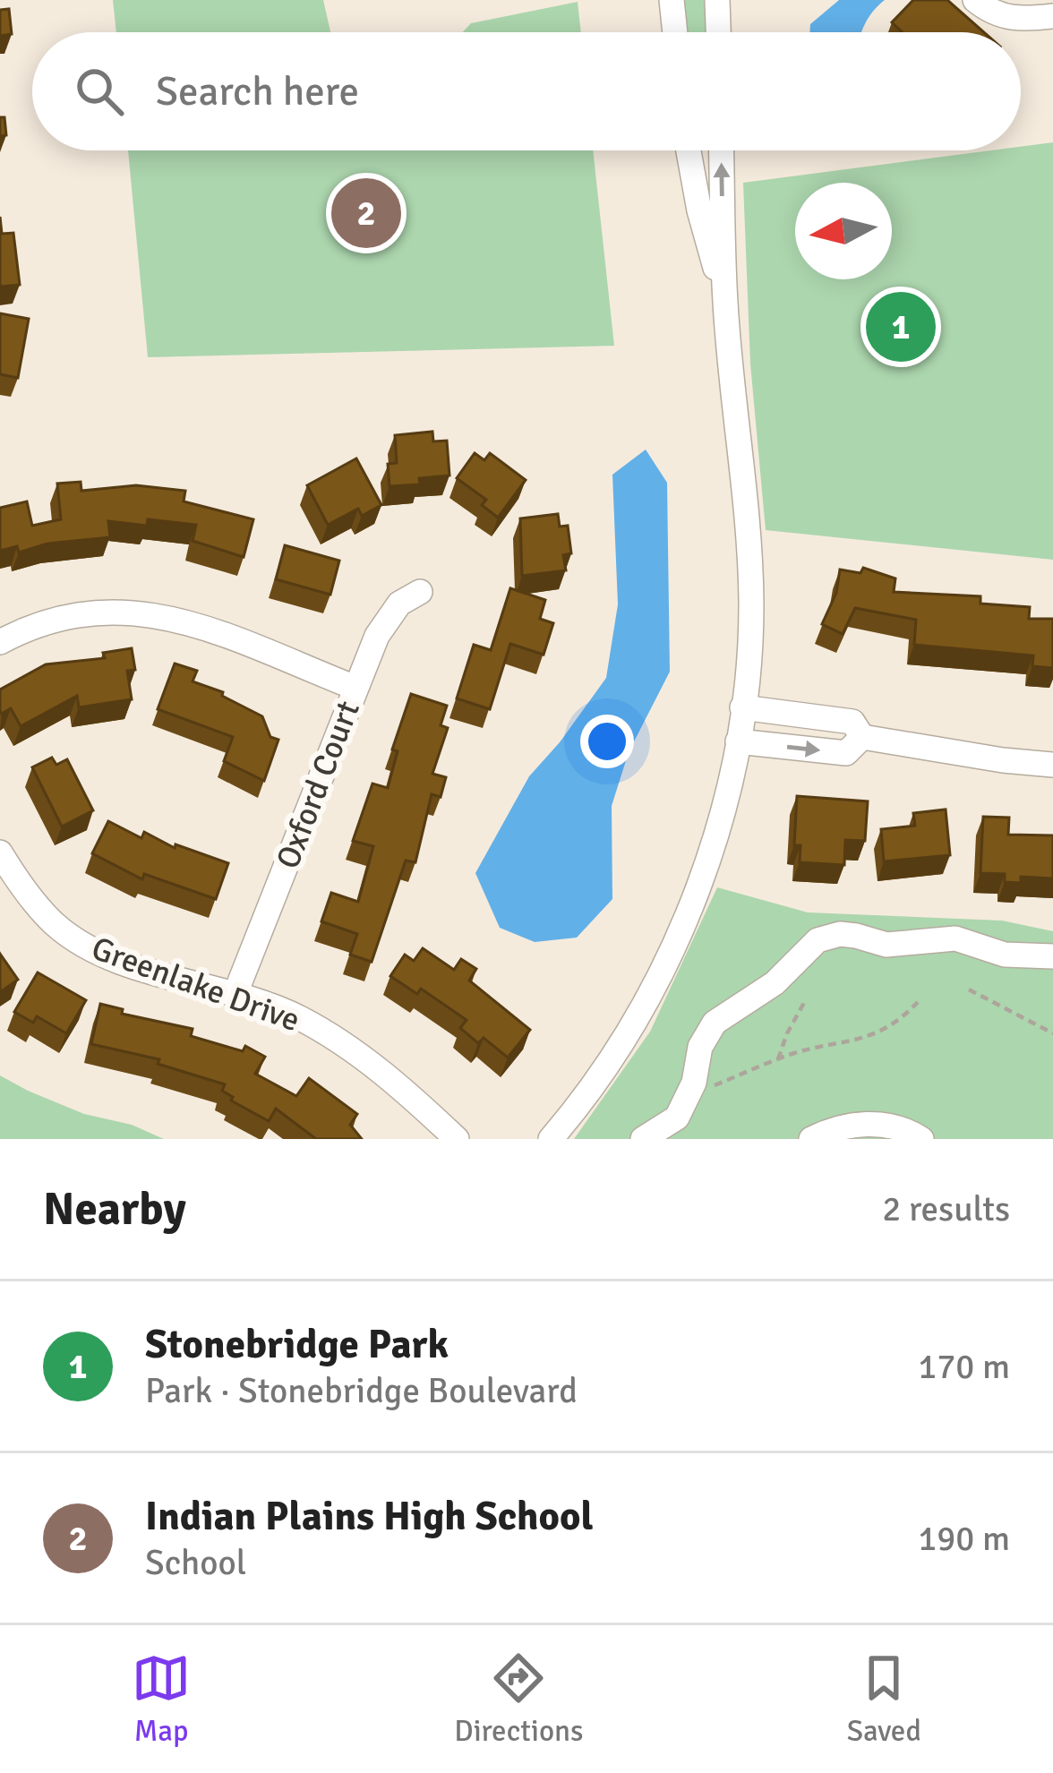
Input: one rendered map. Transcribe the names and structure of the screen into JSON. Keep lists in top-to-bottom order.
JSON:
{
  "streets": {
    "street": ["Oxford Court", "Greenlake Drive"]
  },
  "crossings": [
    ["Oxford Court", "Greenlake Drive"]
  ],
  "north": "left",
  "page": {
    "search": "Search here",
    "pins": ["2", "1"],
    "heading": ["Nearby", "2 results"],
    "list": [
      {
        "mark": "1",
        "name": "Stonebridge Park",
        "note": "Park · Stonebridge Boulevard",
        "value": "170 m"
      },
      {
        "mark": "2",
        "name": "Indian Plains High School",
        "note": "School",
        "value": "190 m"
      }
    ],
    "nav": ["Map", "Directions", "Saved"]
  }
}
